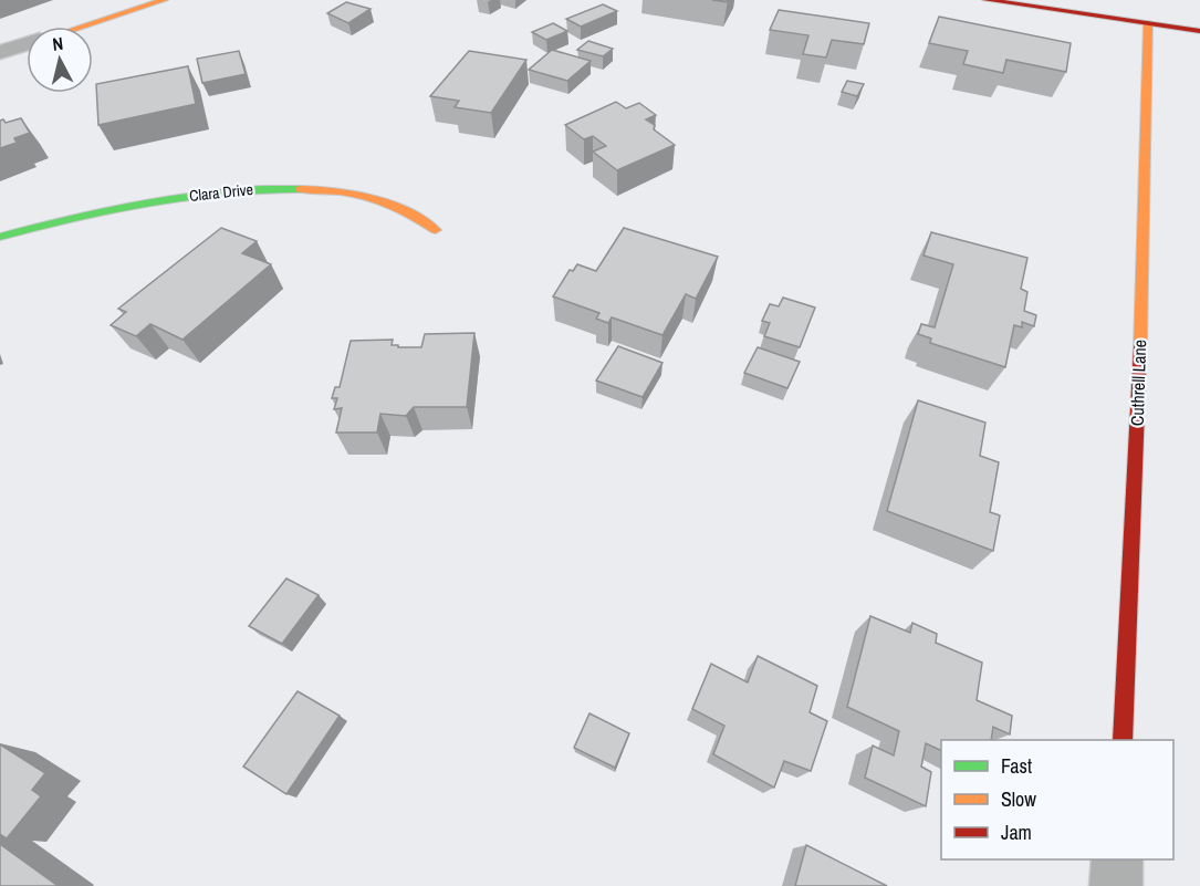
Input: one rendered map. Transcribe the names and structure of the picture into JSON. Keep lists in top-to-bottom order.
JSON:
{
  "streets": {
    "street": ["Clara Drive", "Cuthrell Lane"]
  },
  "legend": ["Fast", "Slow", "Jam"],
  "north": "top"
}
